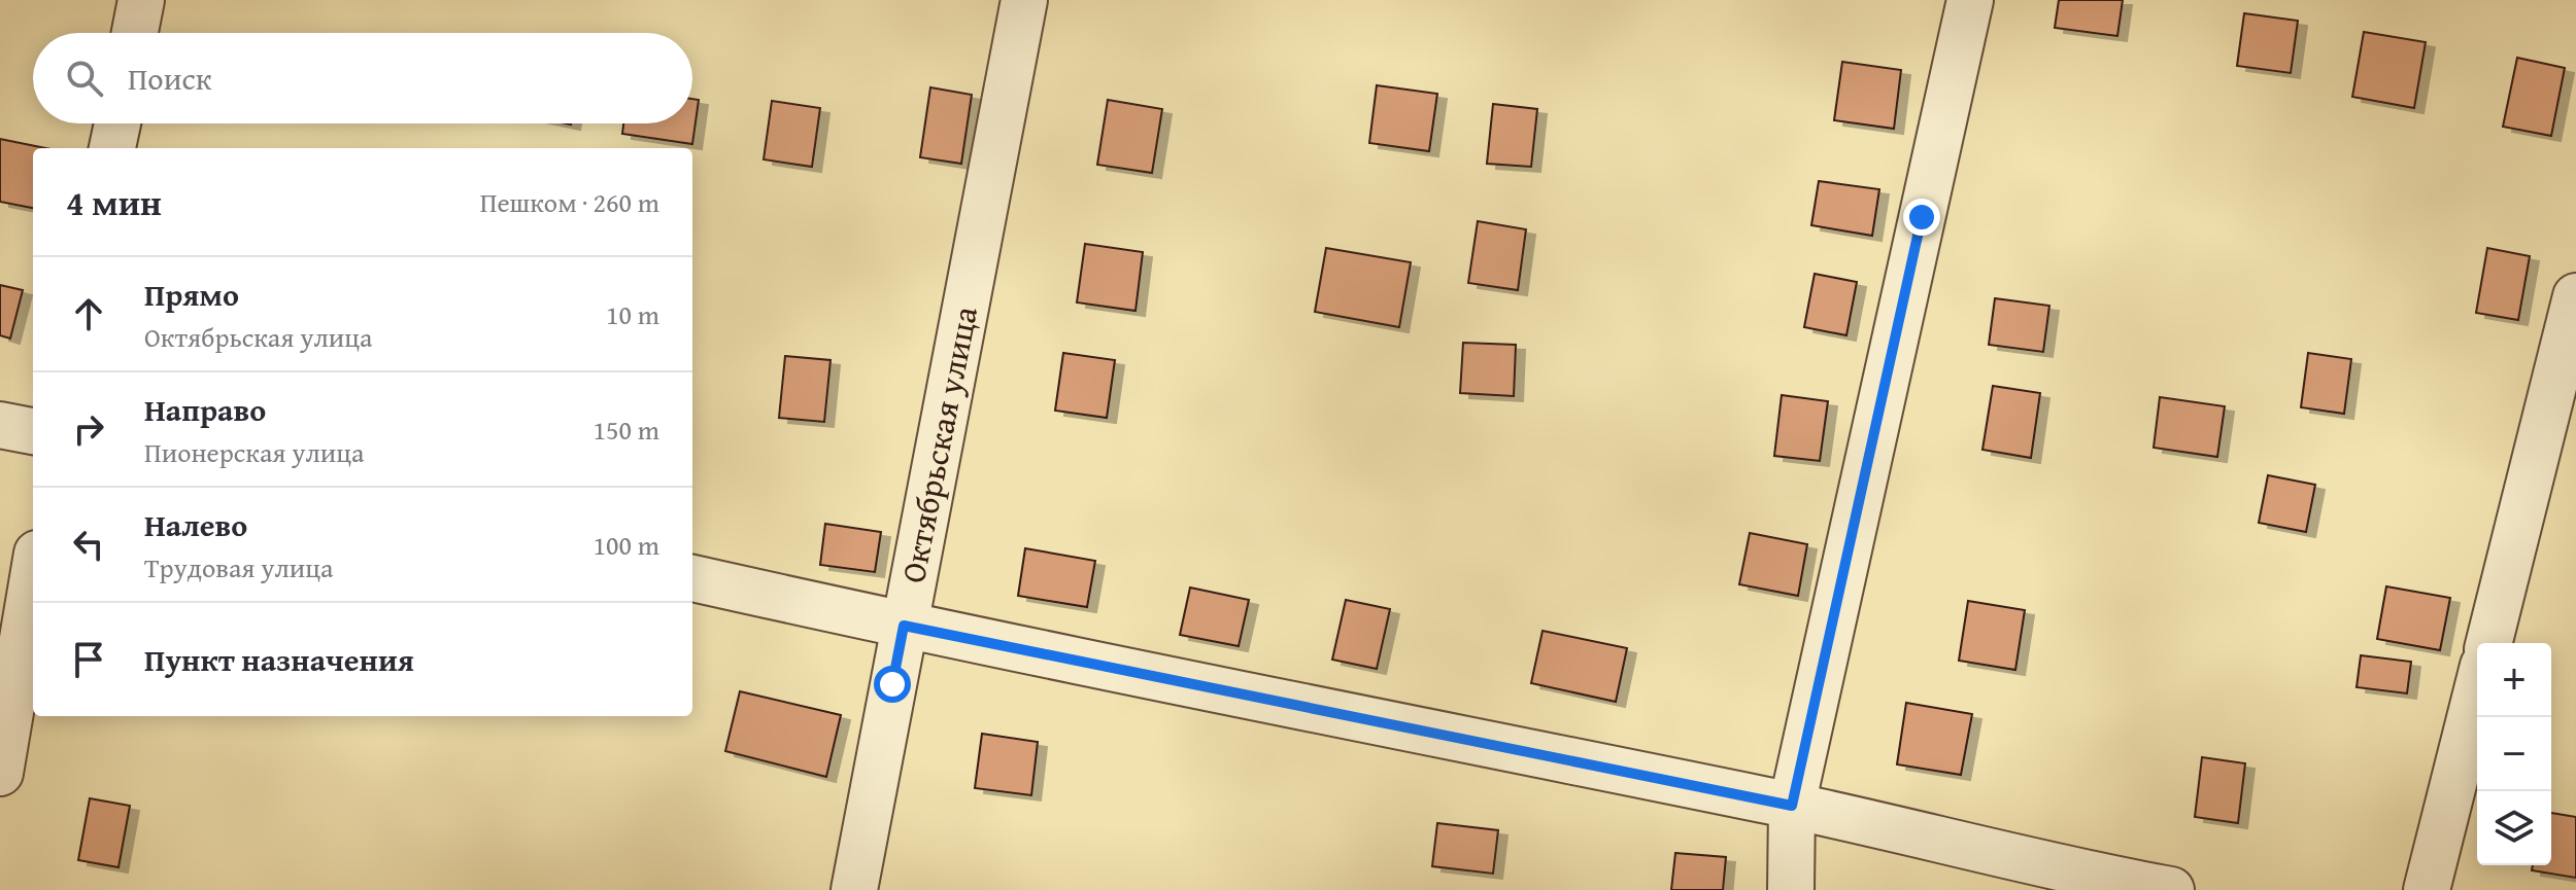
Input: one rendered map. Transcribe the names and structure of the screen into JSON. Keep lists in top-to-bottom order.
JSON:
{
  "streets": {
    "street": ["Октябрьская улица"]
  },
  "page": {
    "search": "Поиск",
    "heading": ["4 мин", "Пешком · 260 m"],
    "list": [
      ["Прямо", "Октябрьская улица", "10 m"],
      ["Направо", "Пионерская улица", "150 m"],
      ["Налево", "Трудовая улица", "100 m"],
      "Пункт назначения"
    ],
    "map_buttons": ["+", "−"]
  }
}
